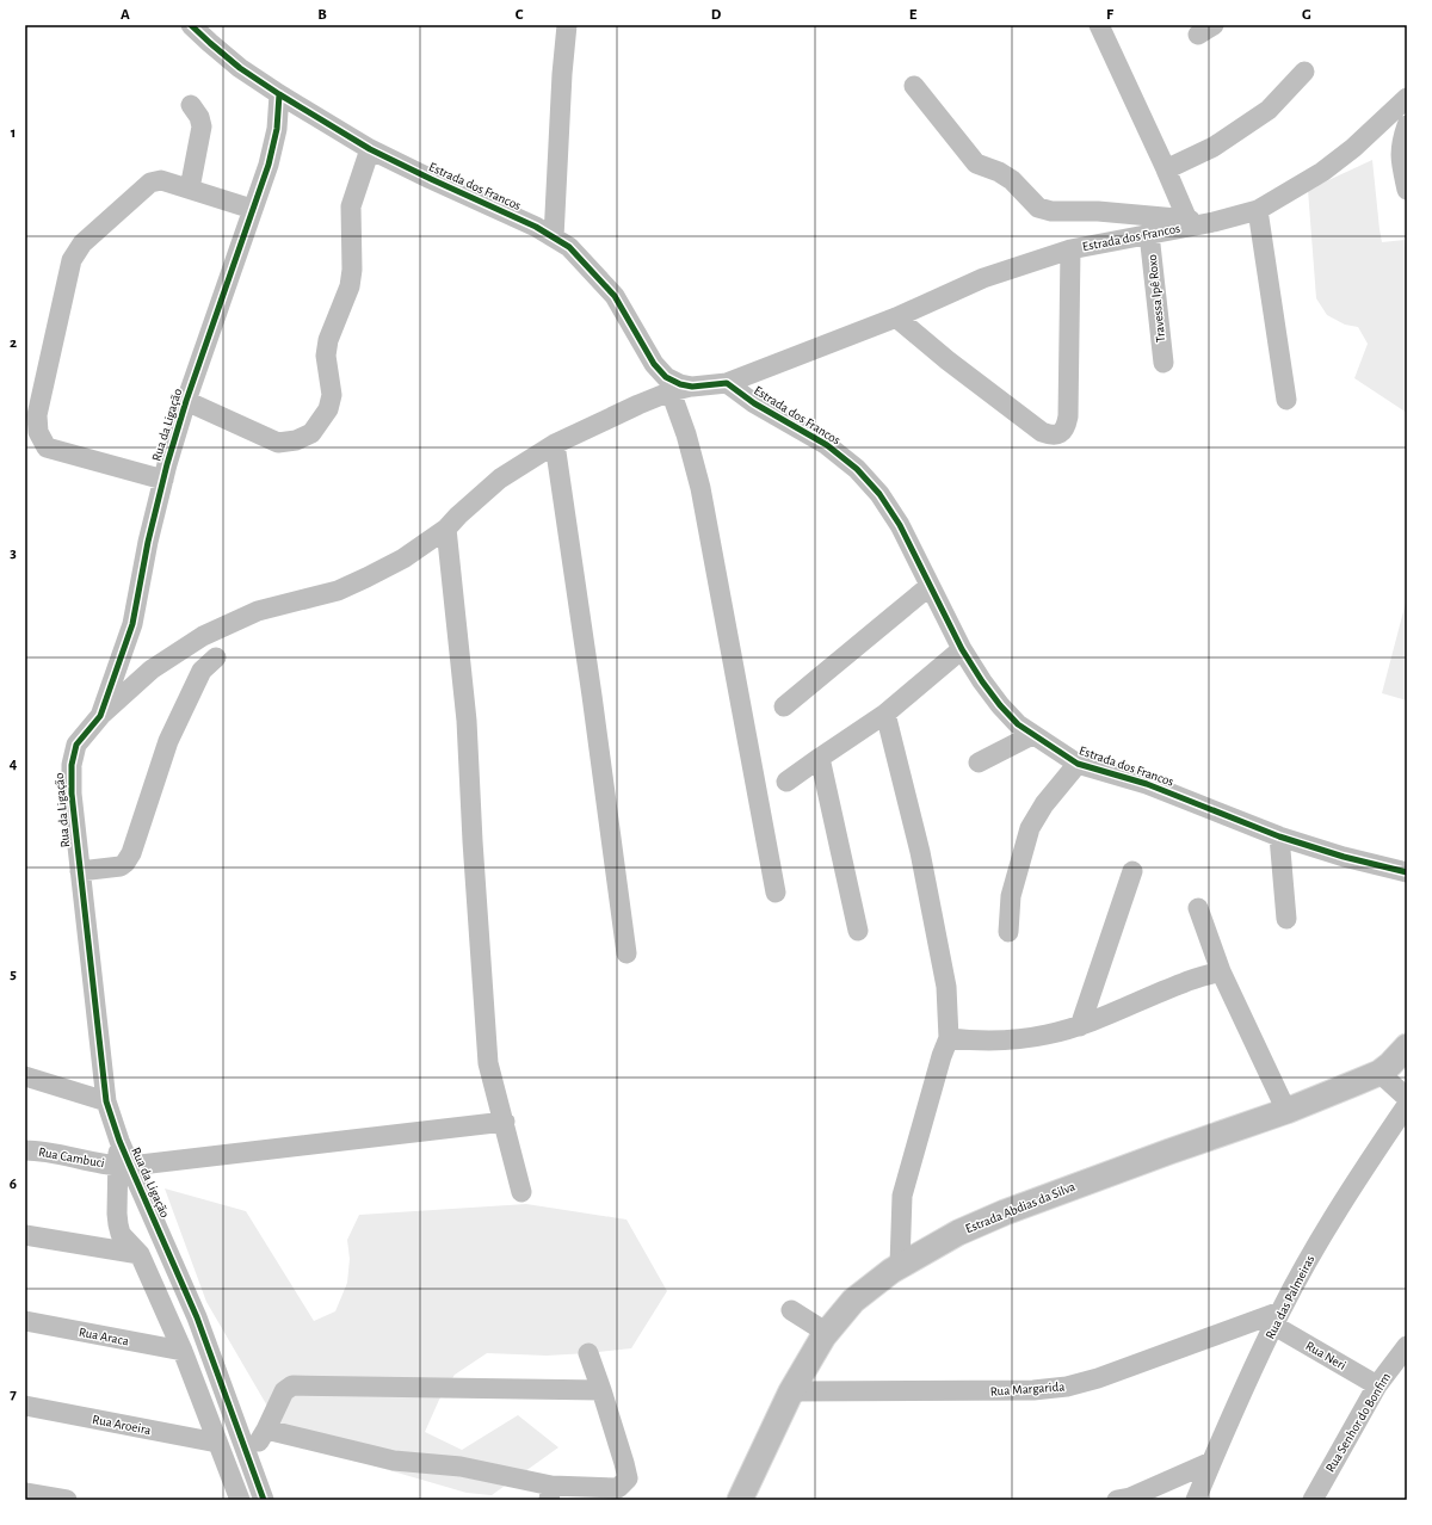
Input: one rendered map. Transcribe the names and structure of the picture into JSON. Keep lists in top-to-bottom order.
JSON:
{
  "streets": {
    "main road": ["Estrada Abdias da Silva"],
    "street": [
      "Estrada dos Francos",
      "Travessa Ipê Roxo",
      "Rua da Ligação",
      "Rua Cambuci",
      "Rua das Palmeiras",
      "Rua Araca",
      "Rua Neri",
      "Rua Margarida",
      "Rua Senhor do Bonfim",
      "Rua Aroeira"
    ]
  },
  "crossings": [
    ["Estrada dos Francos", "Travessa Ipê Roxo"],
    ["Estrada dos Francos", "Rua da Ligação"],
    ["Rua da Ligação", "Rua Cambuci"],
    ["Rua da Ligação", "Rua Araca"],
    ["Rua da Ligação", "Rua Aroeira"],
    ["Estrada Abdias da Silva", "Rua Margarida"],
    ["Rua das Palmeiras", "Rua Neri"],
    ["Rua das Palmeiras", "Rua Margarida"],
    ["Rua Neri", "Rua Margarida"],
    ["Rua Neri", "Rua Senhor do Bonfim"]
  ],
  "grid": {
    "columns": [
      "A",
      "B",
      "C",
      "D",
      "E",
      "F",
      "G"
    ],
    "rows": [
      "1",
      "2",
      "3",
      "4",
      "5",
      "6",
      "7"
    ]
  }
}
